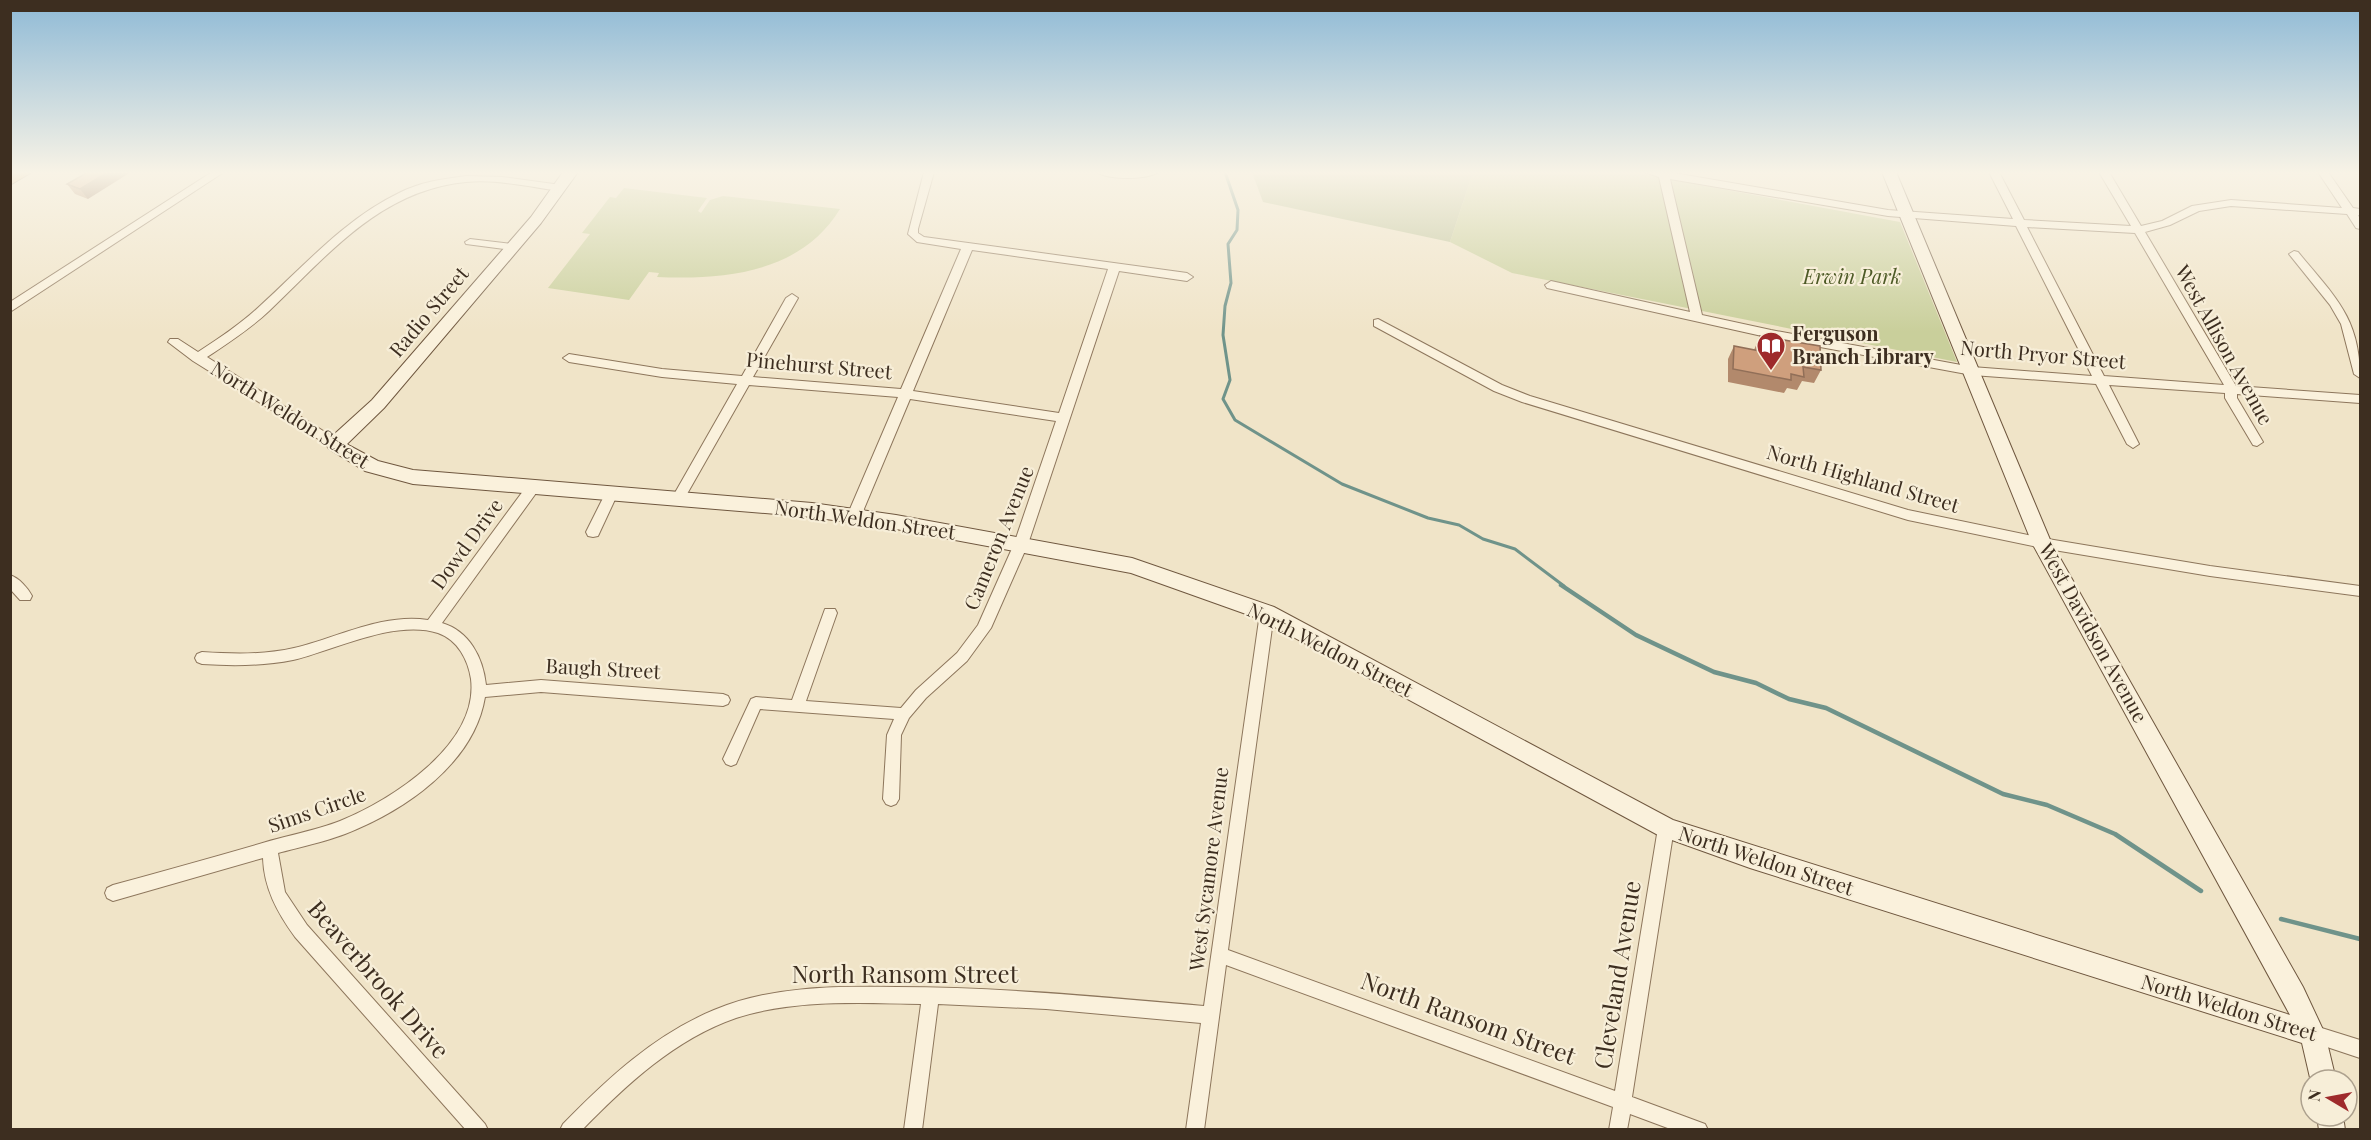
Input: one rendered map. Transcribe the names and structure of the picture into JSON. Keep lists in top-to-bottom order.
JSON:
{
  "streets": {
    "street": [
      "Radio Street",
      "West Allison Avenue",
      "North Pryor Street",
      "Pinehurst Street",
      "North Weldon Street",
      "North Highland Street",
      "Cameron Avenue",
      "Dowd Drive",
      "West Davidson Avenue",
      "Baugh Street",
      "Sims Circle",
      "West Sycamore Avenue",
      "North Ransom Street",
      "Cleveland Avenue",
      "Beaverbrook Drive"
    ]
  },
  "crossings": [
    ["Radio Street", "North Weldon Street"],
    ["West Allison Avenue", "North Pryor Street"],
    ["North Pryor Street", "West Davidson Avenue"],
    ["Pinehurst Street", "Cameron Avenue"],
    ["North Weldon Street", "Cameron Avenue"],
    ["North Weldon Street", "Dowd Drive"],
    ["North Weldon Street", "West Davidson Avenue"],
    ["North Weldon Street", "West Sycamore Avenue"],
    ["North Weldon Street", "Cleveland Avenue"],
    ["North Highland Street", "West Davidson Avenue"],
    ["Baugh Street", "Sims Circle"],
    ["Sims Circle", "Beaverbrook Drive"],
    ["West Sycamore Avenue", "North Ransom Street"],
    ["North Ransom Street", "Cleveland Avenue"]
  ],
  "parks": ["Erwin Park"],
  "places": {
    "library": ["Ferguson Branch Library"]
  },
  "north": "left"
}
